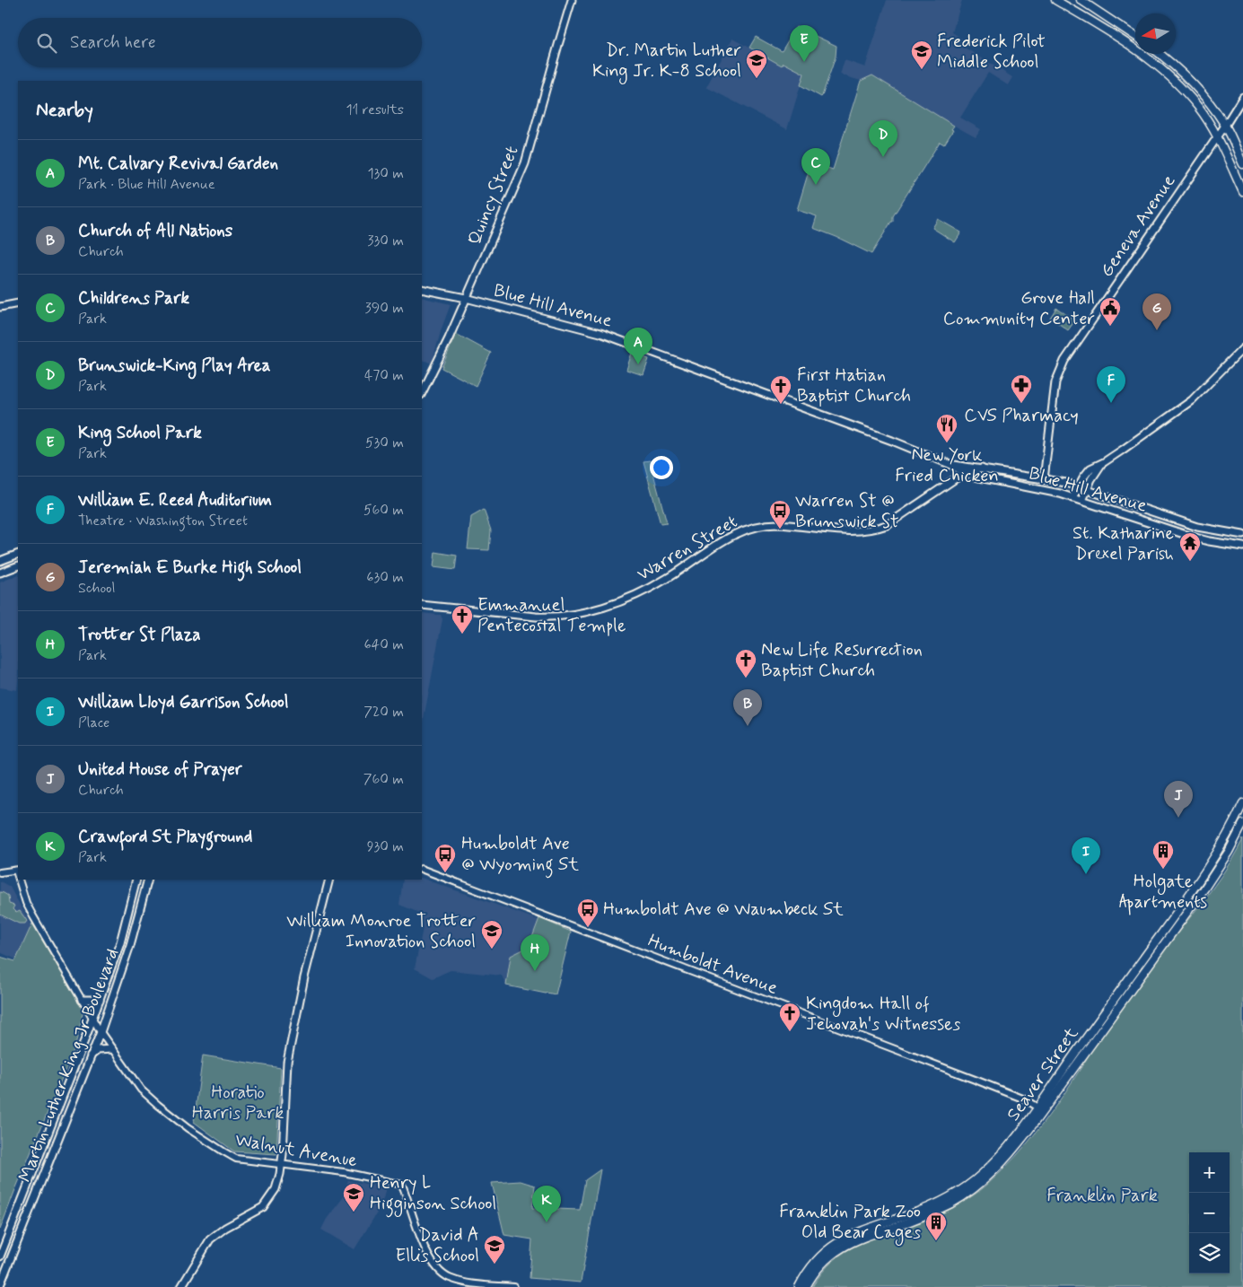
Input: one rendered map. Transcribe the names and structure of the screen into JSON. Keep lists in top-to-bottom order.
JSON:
{
  "streets": {
    "main road": [
      "Quincy Street",
      "Geneva Avenue",
      "Blue Hill Avenue",
      "Warren Street",
      "Martin Luther King Jr Boulevard",
      "Seaver Street"
    ],
    "street": ["Humboldt Avenue", "Walnut Avenue"]
  },
  "crossings": [
    ["Quincy Street", "Blue Hill Avenue"],
    ["Geneva Avenue", "Blue Hill Avenue"],
    ["Blue Hill Avenue", "Warren Street"],
    ["Humboldt Avenue", "Seaver Street"],
    ["Martin Luther King Jr Boulevard", "Walnut Avenue"]
  ],
  "parks": ["Horatio Harris Park", "Franklin Park"],
  "places": {
    "school or university": [
      "Frederick Pilot Middle School",
      "Dr. Martin Luther King Jr. K-8 School",
      "William Monroe Trotter Innovation School",
      "Henry L Higginson School",
      "David A Ellis School"
    ],
    "public building": ["Grove Hall Community Center"],
    "pharmacy": ["CVS Pharmacy"],
    "church": [
      "First Hatian Baptist Church",
      "Emmanuel Pentecostal Temple",
      "New Life Resurrection Baptist Church",
      "Kingdom Hall of Jehovah's Witnesses"
    ],
    "restaurant": ["New York Fried Chicken"],
    "bus stop": ["Warren St @ Brunswick St", "Humboldt Ave @ Wyoming St", "Humboldt Ave @ Waumbeck St"],
    "temple": ["St. Katharine Drexel Parish"],
    "building": ["Holgate Apartments", "Franklin Park Zoo Old Bear Cages"]
  },
  "north": "left",
  "page": {
    "search": "Search here",
    "pins": [
      "E",
      "D",
      "C",
      "G",
      "A",
      "F",
      "B",
      "J",
      "I",
      "H",
      "K"
    ],
    "heading": ["Nearby", "11 results"],
    "list": [
      {
        "mark": "A",
        "name": "Mt. Calvary Revival Garden",
        "note": "Park · Blue Hill Avenue",
        "value": "130 m"
      },
      {
        "mark": "B",
        "name": "Church of All Nations",
        "note": "Church",
        "value": "330 m"
      },
      {
        "mark": "C",
        "name": "Childrens Park",
        "note": "Park",
        "value": "390 m"
      },
      {
        "mark": "D",
        "name": "Brunswick-King Play Area",
        "note": "Park",
        "value": "470 m"
      },
      {
        "mark": "E",
        "name": "King School Park",
        "note": "Park",
        "value": "530 m"
      },
      {
        "mark": "F",
        "name": "William E. Reed Auditorium",
        "note": "Theatre · Washington Street",
        "value": "560 m"
      },
      {
        "mark": "G",
        "name": "Jeremiah E Burke High School",
        "note": "School",
        "value": "630 m"
      },
      {
        "mark": "H",
        "name": "Trotter St Plaza",
        "note": "Park",
        "value": "640 m"
      },
      {
        "mark": "I",
        "name": "William Lloyd Garrison School",
        "note": "Place",
        "value": "720 m"
      },
      {
        "mark": "J",
        "name": "United House of Prayer",
        "note": "Church",
        "value": "760 m"
      },
      {
        "mark": "K",
        "name": "Crawford St Playground",
        "note": "Park",
        "value": "930 m"
      }
    ],
    "map_buttons": ["+", "−"]
  }
}
